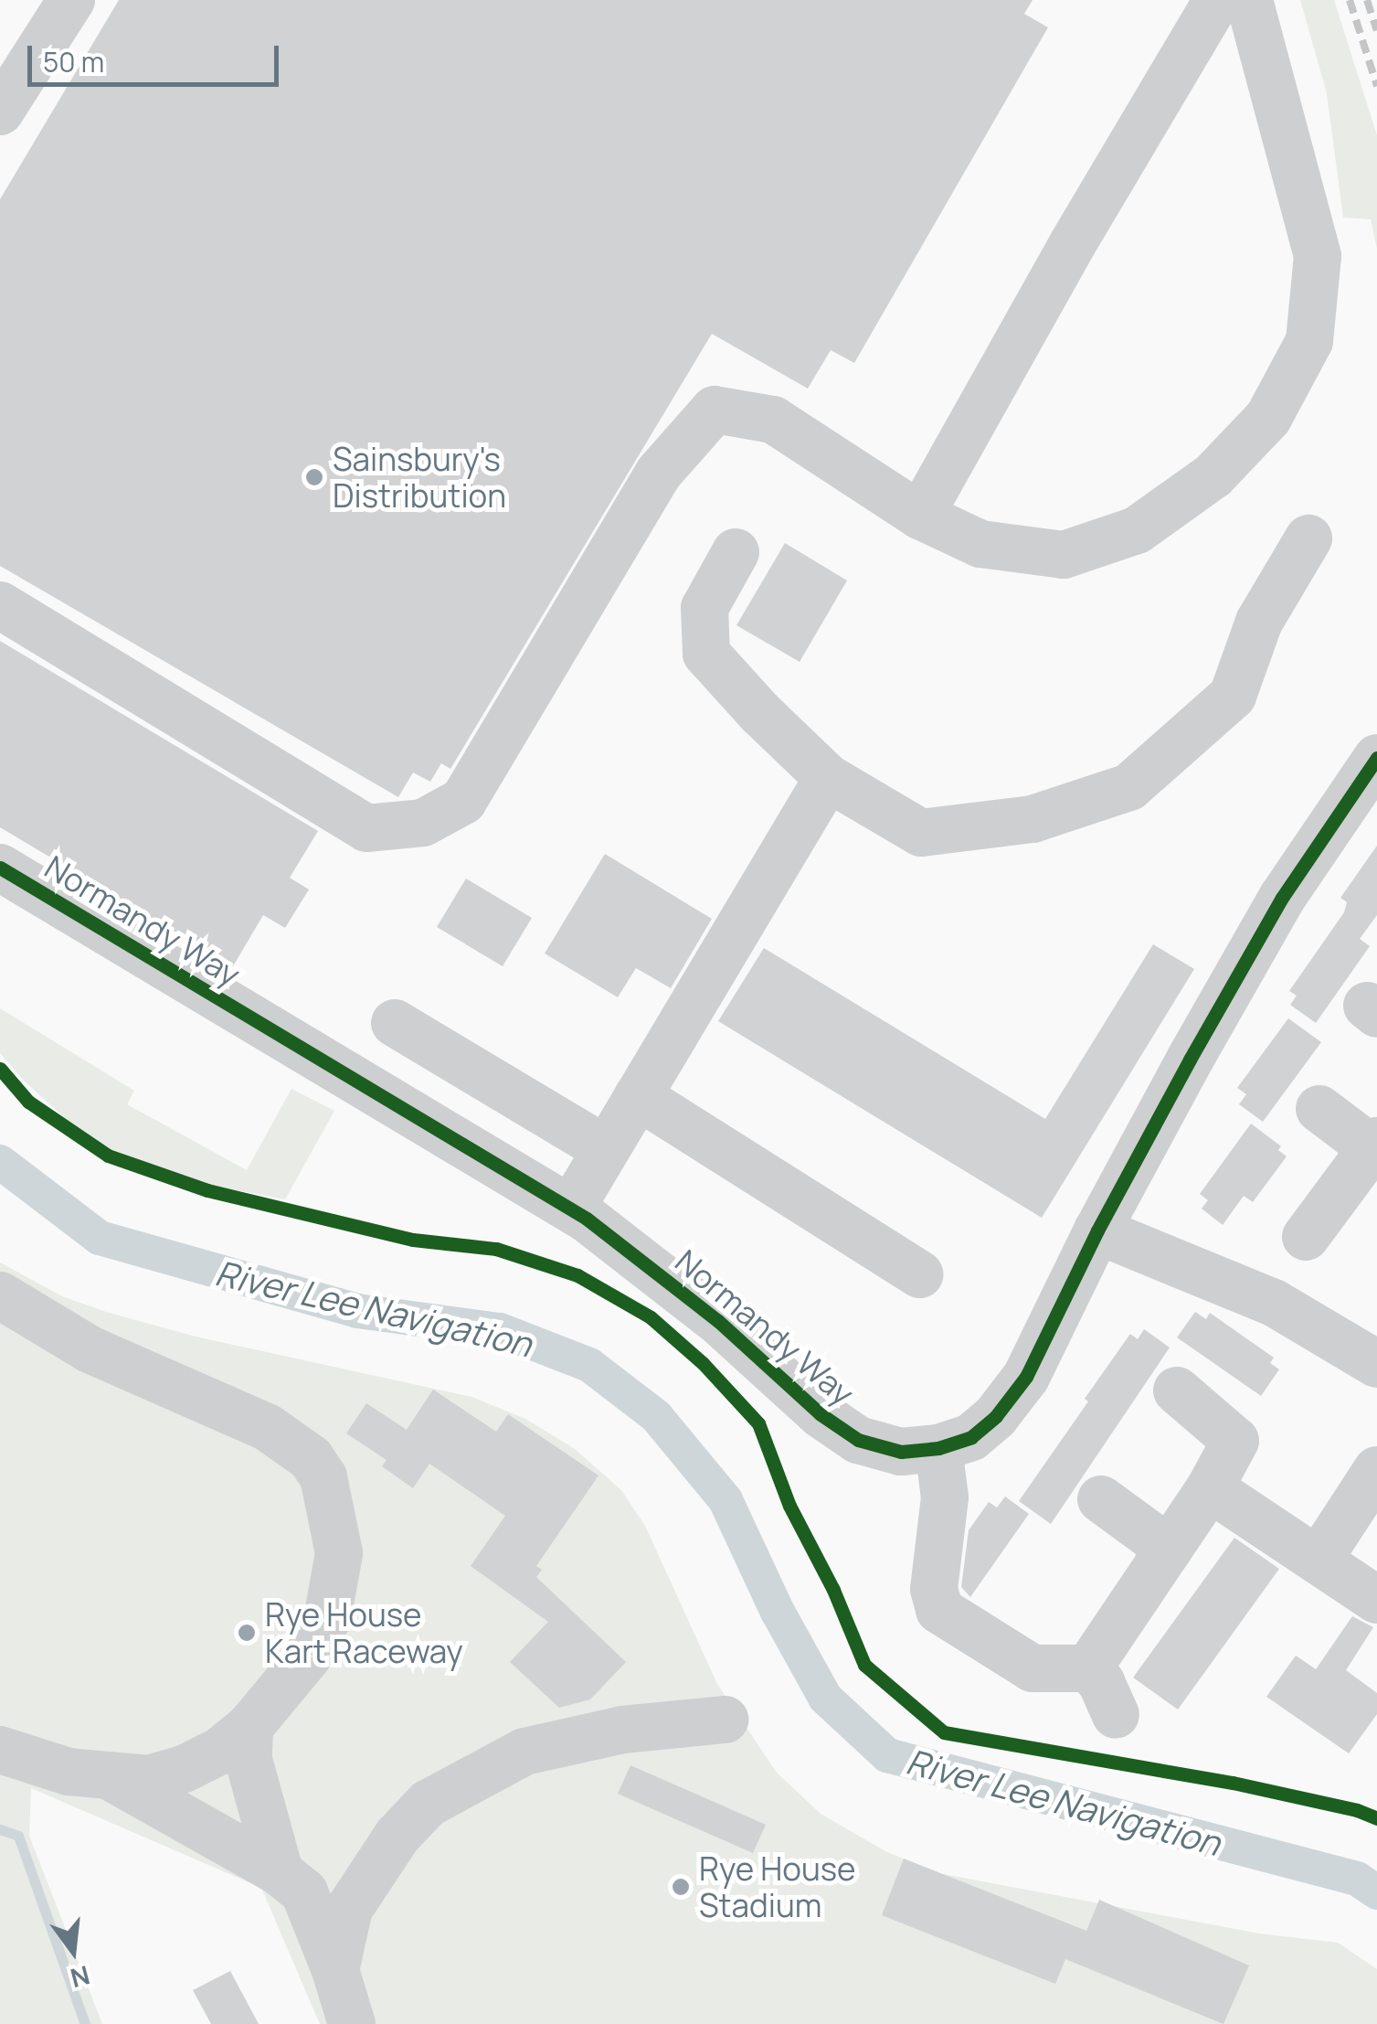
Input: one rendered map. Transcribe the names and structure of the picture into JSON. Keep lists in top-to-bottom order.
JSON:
{
  "streets": {
    "street": ["Normandy Way"]
  },
  "water": ["River Lee Navigation"],
  "places": ["Sainsbury's Distribution", "Rye House Kart Raceway", "Rye House Stadium"],
  "scale_bar": "50 m",
  "north": "bottom"
}
